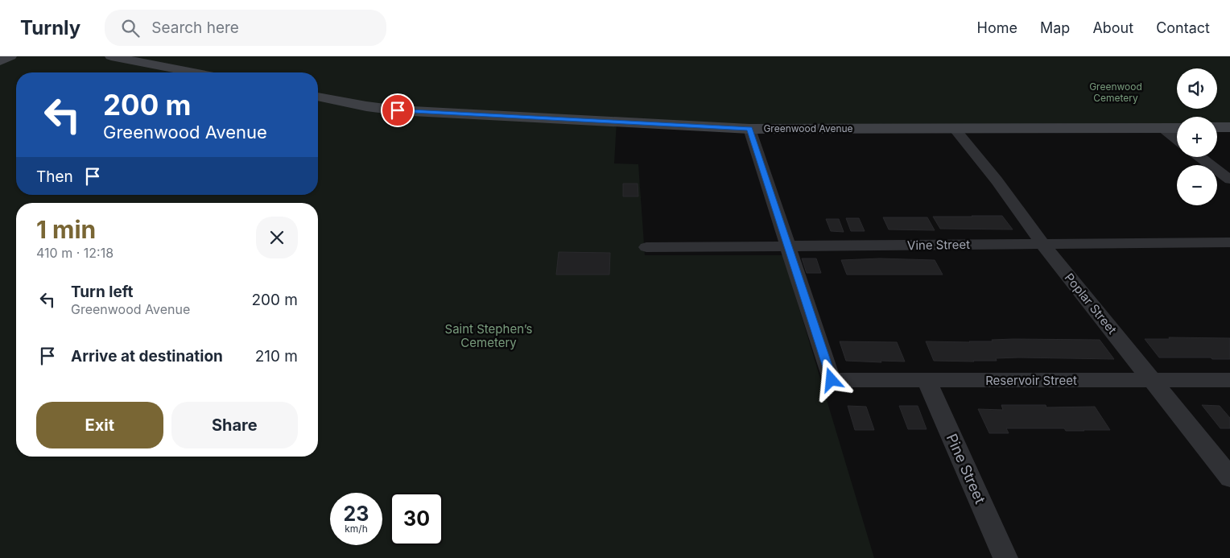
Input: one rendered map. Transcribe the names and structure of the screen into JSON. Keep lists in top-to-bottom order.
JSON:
{
  "streets": {
    "street": [
      "Greenwood Avenue",
      "Vine Street",
      "Poplar Street",
      "Reservoir Street",
      "Pine Street"
    ]
  },
  "crossings": [
    ["Greenwood Avenue", "Poplar Street"],
    ["Vine Street", "Poplar Street"],
    ["Vine Street", "Reservoir Street"],
    ["Poplar Street", "Reservoir Street"],
    ["Reservoir Street", "Pine Street"]
  ],
  "parks": ["Greenwood Cemetery", "Saint Stephen’s Cemetery"],
  "page": {
    "header": "Turnly",
    "search": "Search here",
    "nav": [
      "Home",
      "Map",
      "About",
      "Contact"
    ],
    "map_buttons": ["+", "−"],
    "turn": ["200 m", "Greenwood Avenue"],
    "then": "Then",
    "heading": ["1 min", "410 m · 12:18"],
    "list": [
      {
        "name": "Turn left",
        "note": "Greenwood Avenue",
        "value": "200 m"
      },
      {
        "name": "Arrive at destination",
        "value": "210 m"
      }
    ],
    "buttons": ["Exit", "Share"],
    "speed": "23 km/h",
    "limit": "30"
  }
}
